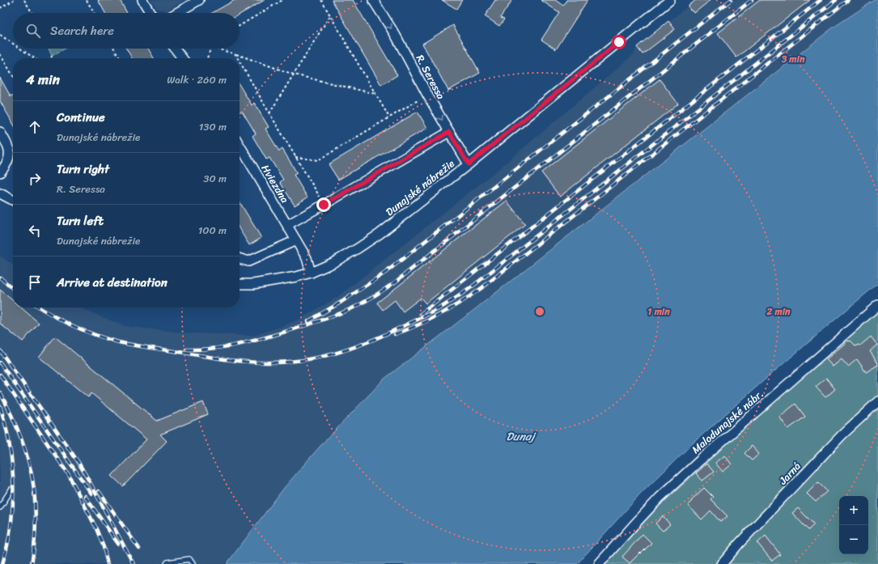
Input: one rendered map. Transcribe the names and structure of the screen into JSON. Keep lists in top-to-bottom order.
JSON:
{
  "streets": {
    "street": [
      "R. Seressa",
      "Hviezdna",
      "Dunajské nábrežie",
      "Malodunajské nábr.",
      "Jarná"
    ]
  },
  "crossings": [
    ["R. Seressa", "Dunajské nábrežie"],
    ["Hviezdna", "Dunajské nábrežie"]
  ],
  "one_way": ["R. Seressa"],
  "water": ["Dunaj"],
  "page": {
    "search": "Search here",
    "heading": ["4 min", "Walk · 260 m"],
    "list": [
      ["Continue", "Dunajské nábrežie", "130 m"],
      ["Turn right", "R. Seressa", "30 m"],
      ["Turn left", "Dunajské nábrežie", "100 m"],
      "Arrive at destination"
    ],
    "map_buttons": ["+", "−"]
  },
  "rings": ["3 min", "1 min", "2 min"]
}
